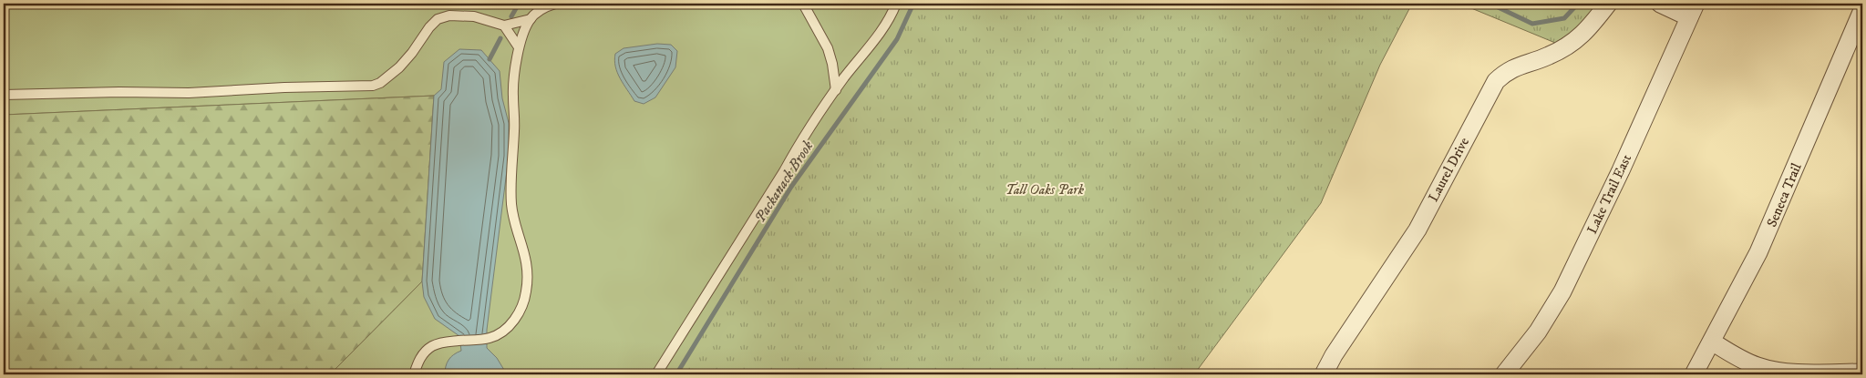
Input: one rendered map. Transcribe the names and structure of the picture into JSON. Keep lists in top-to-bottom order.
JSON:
{
  "streets": {
    "street": ["Laurel Drive", "Lake Trail East", "Seneca Trail"]
  },
  "water": ["Packanack Brook"],
  "parks": ["Tall Oaks Park"]
}
